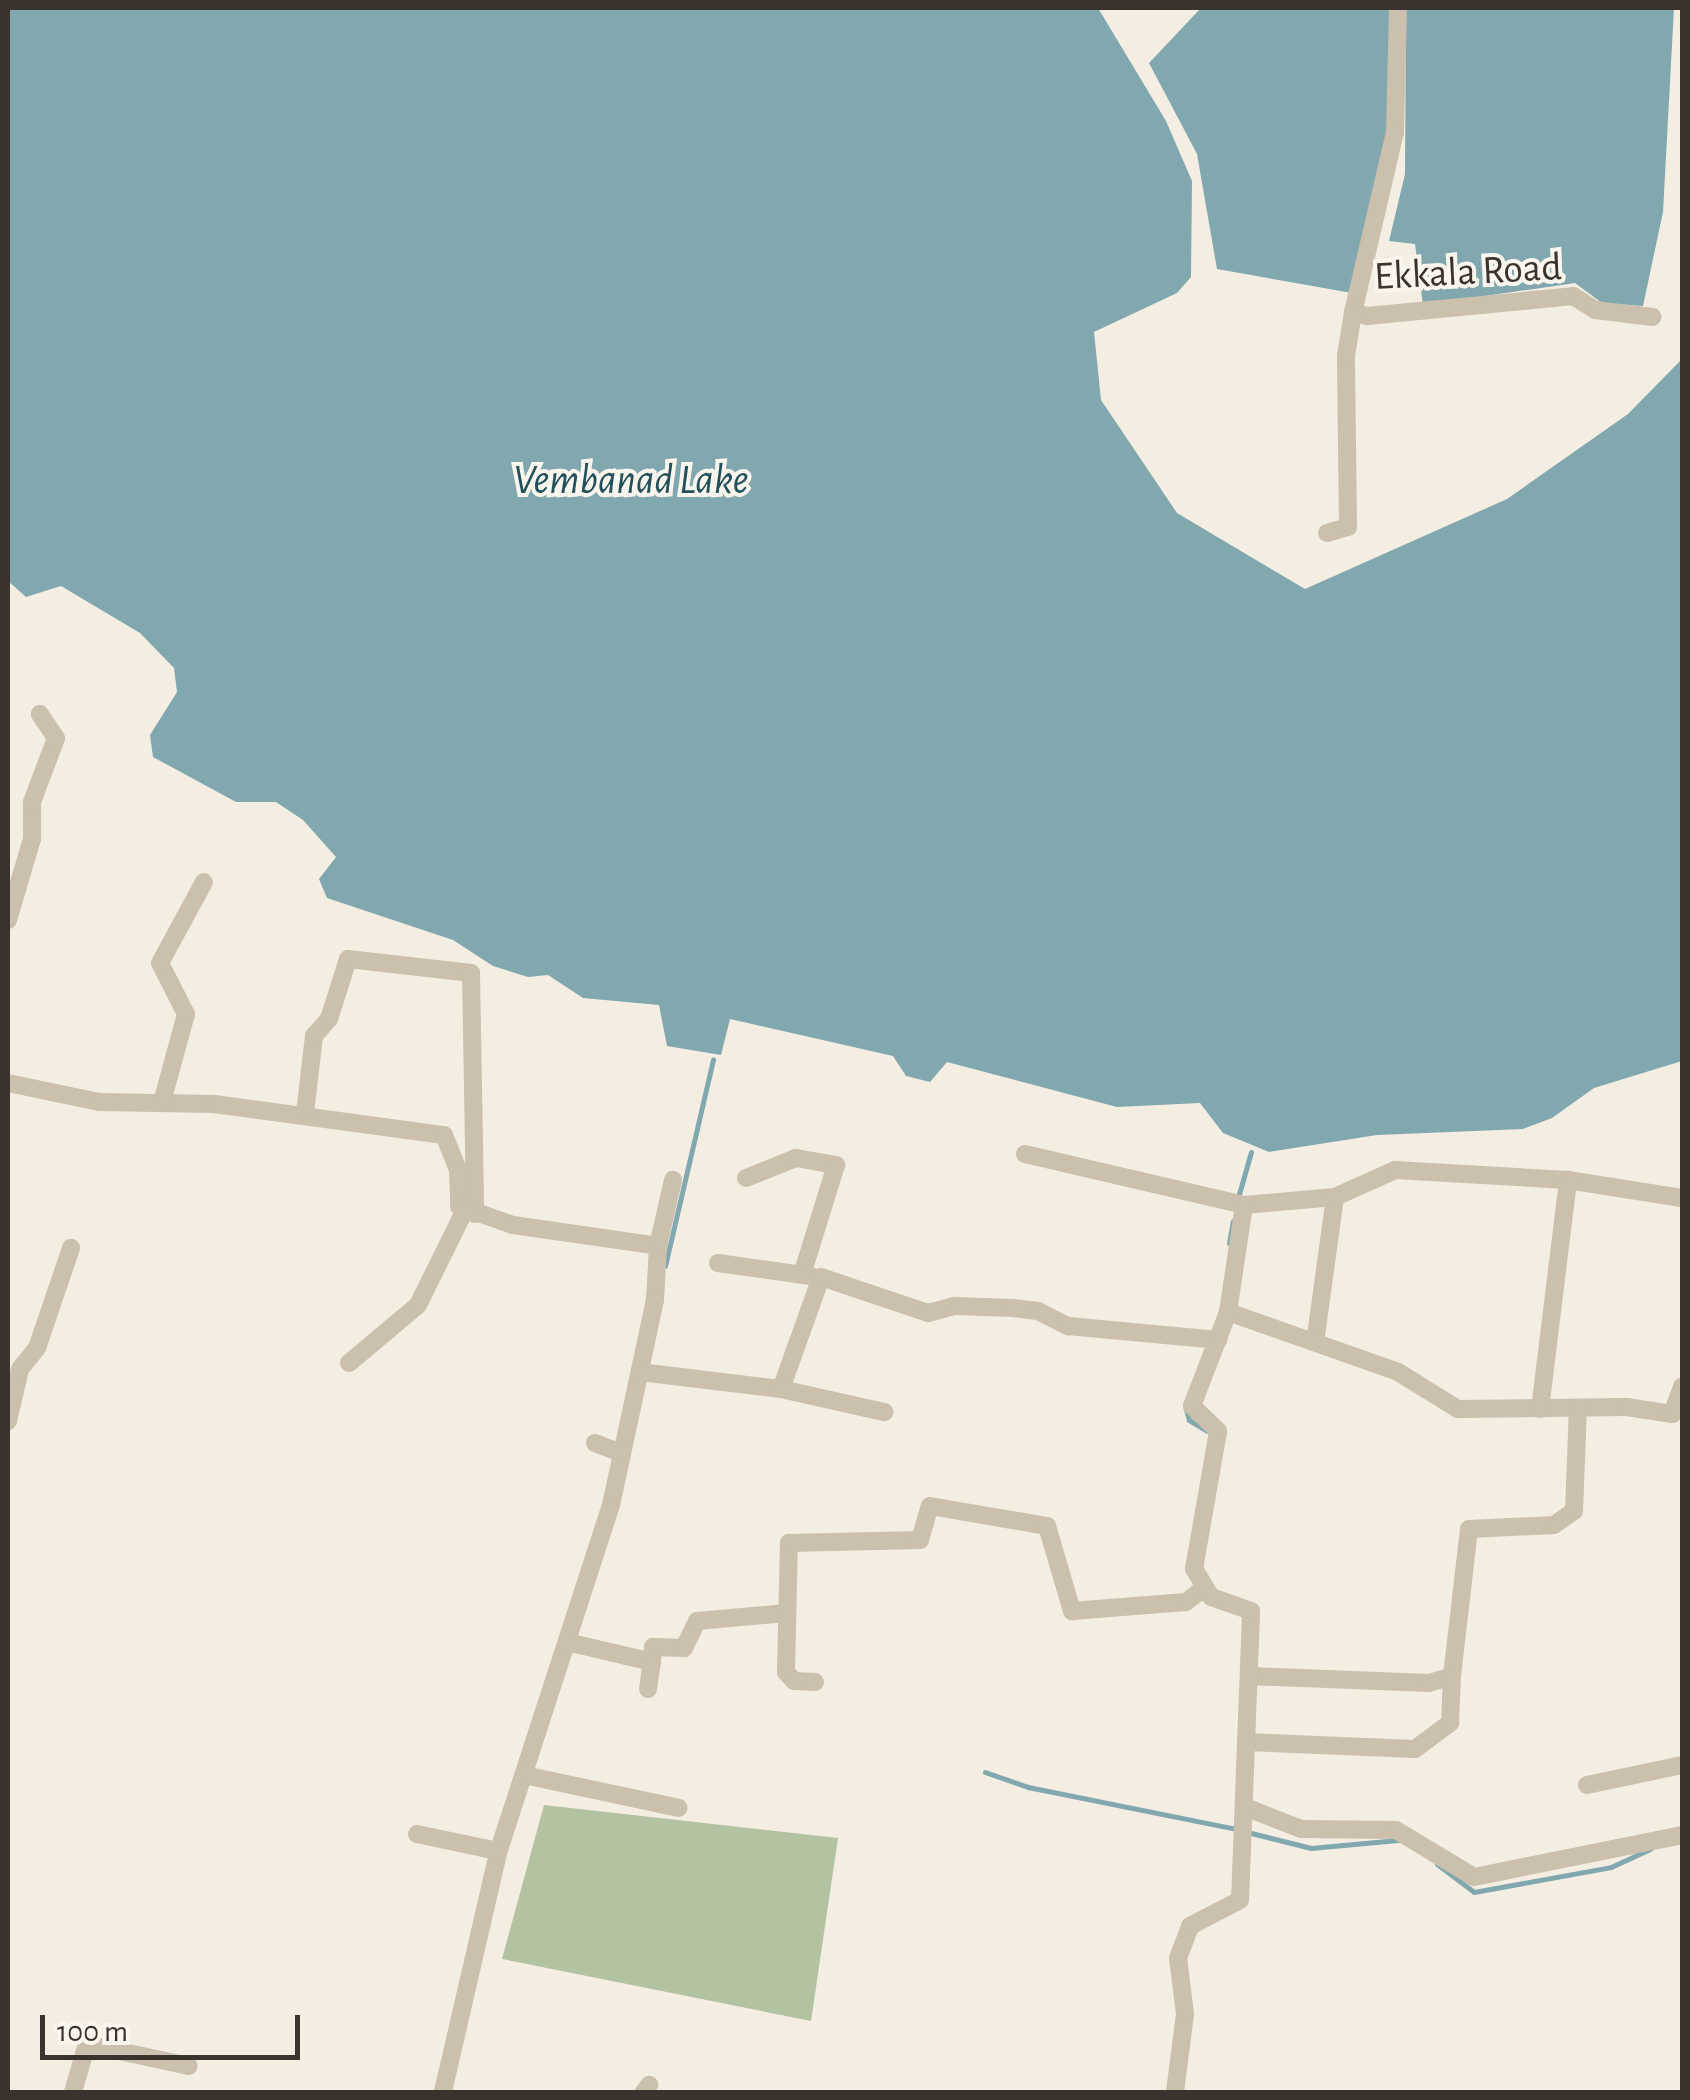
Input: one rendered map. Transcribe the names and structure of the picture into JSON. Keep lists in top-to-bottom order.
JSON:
{
  "streets": {
    "street": ["Ekkala Road"]
  },
  "water": ["Vembanad Lake"],
  "scale_bar": "100 m"
}
